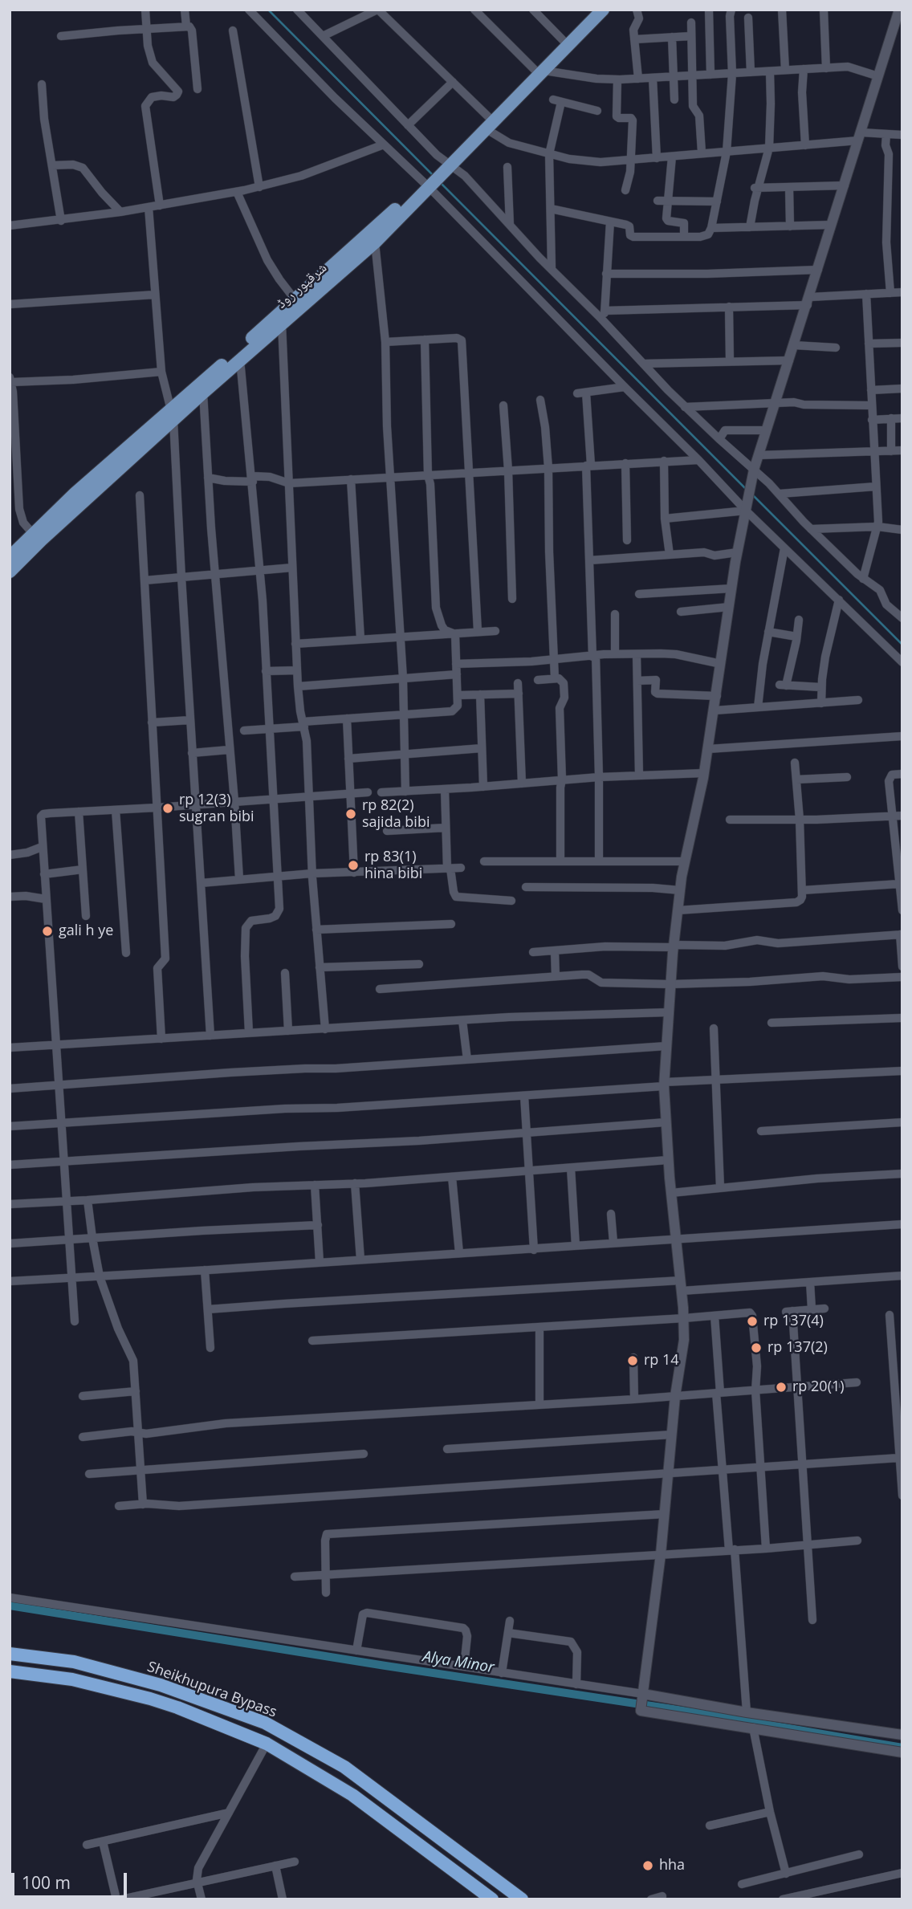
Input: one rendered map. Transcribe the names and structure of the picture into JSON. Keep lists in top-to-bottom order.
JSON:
{
  "streets": {
    "highway": ["Sheikhupura Bypass"],
    "main road": ["شرقپور روڈ"]
  },
  "water": ["Alya Minor"],
  "places": [
    "rp 12(3) sugran bibi",
    "rp 82(2) sajida bibi",
    "rp 83(1) hina bibi",
    "gali h ye",
    "rp 137(4)",
    "rp 137(2)",
    "rp 14",
    "rp 20(1)",
    "hha"
  ],
  "scale_bar": "100 m"
}
